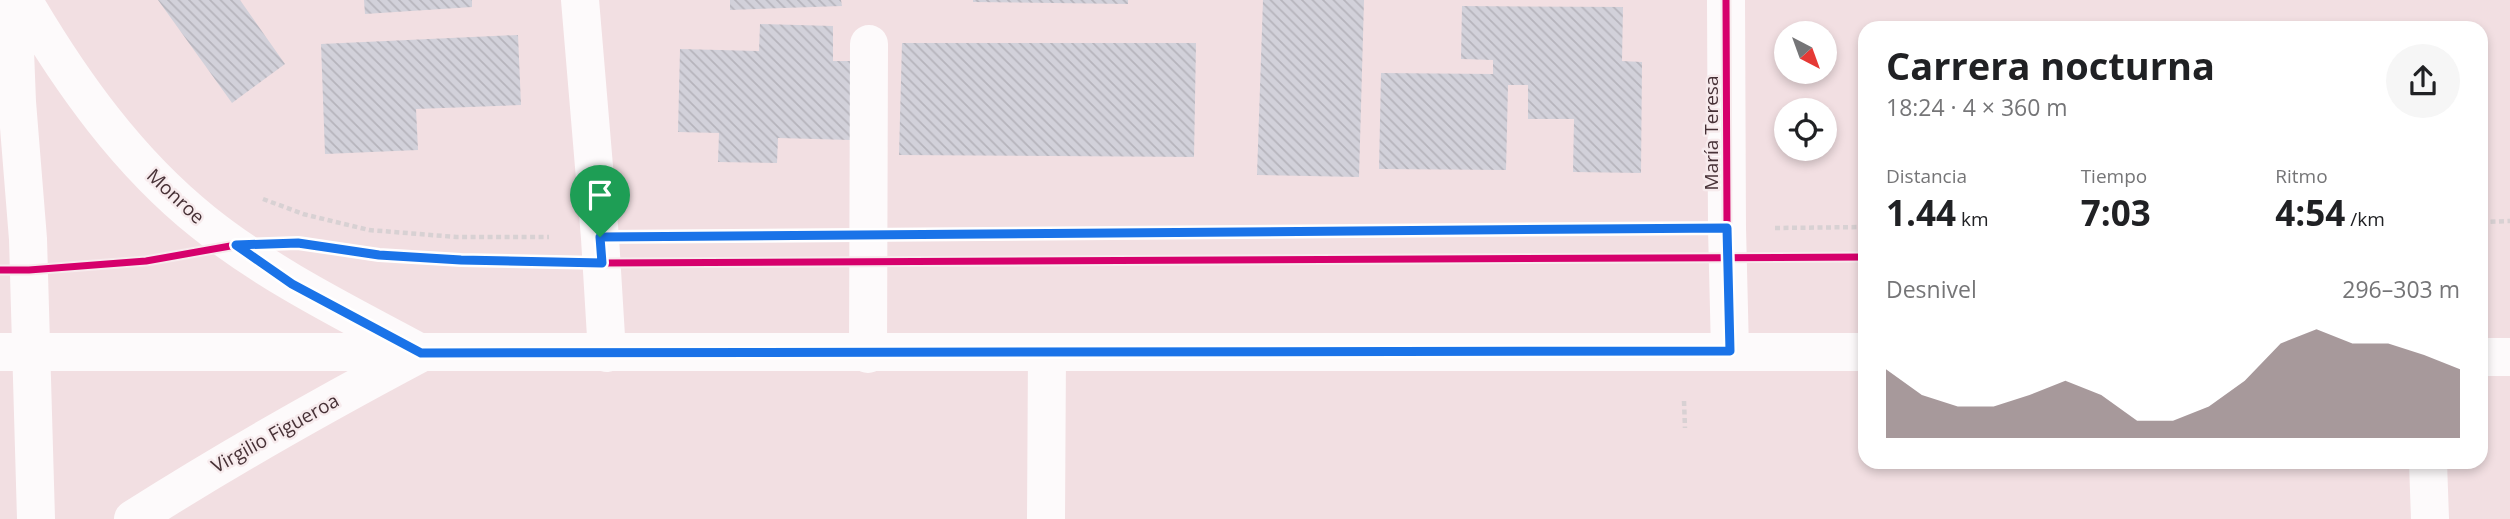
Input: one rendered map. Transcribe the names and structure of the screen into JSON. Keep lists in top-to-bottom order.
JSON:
{
  "streets": {
    "street": ["María Teresa", "Monroe", "Virgilio Figueroa"]
  },
  "crossings": [
    ["Monroe", "Virgilio Figueroa"]
  ],
  "north": "bottom right",
  "page": {
    "heading": ["Carrera nocturna", "18:24 · 4 × 360 m"],
    "stats": [
      ["Distancia", "1.44 km"],
      ["Tiempo", "7:03"],
      ["Ritmo", "4:54 /km"]
    ],
    "chart": ["Desnivel", "296–303 m"]
  }
}
